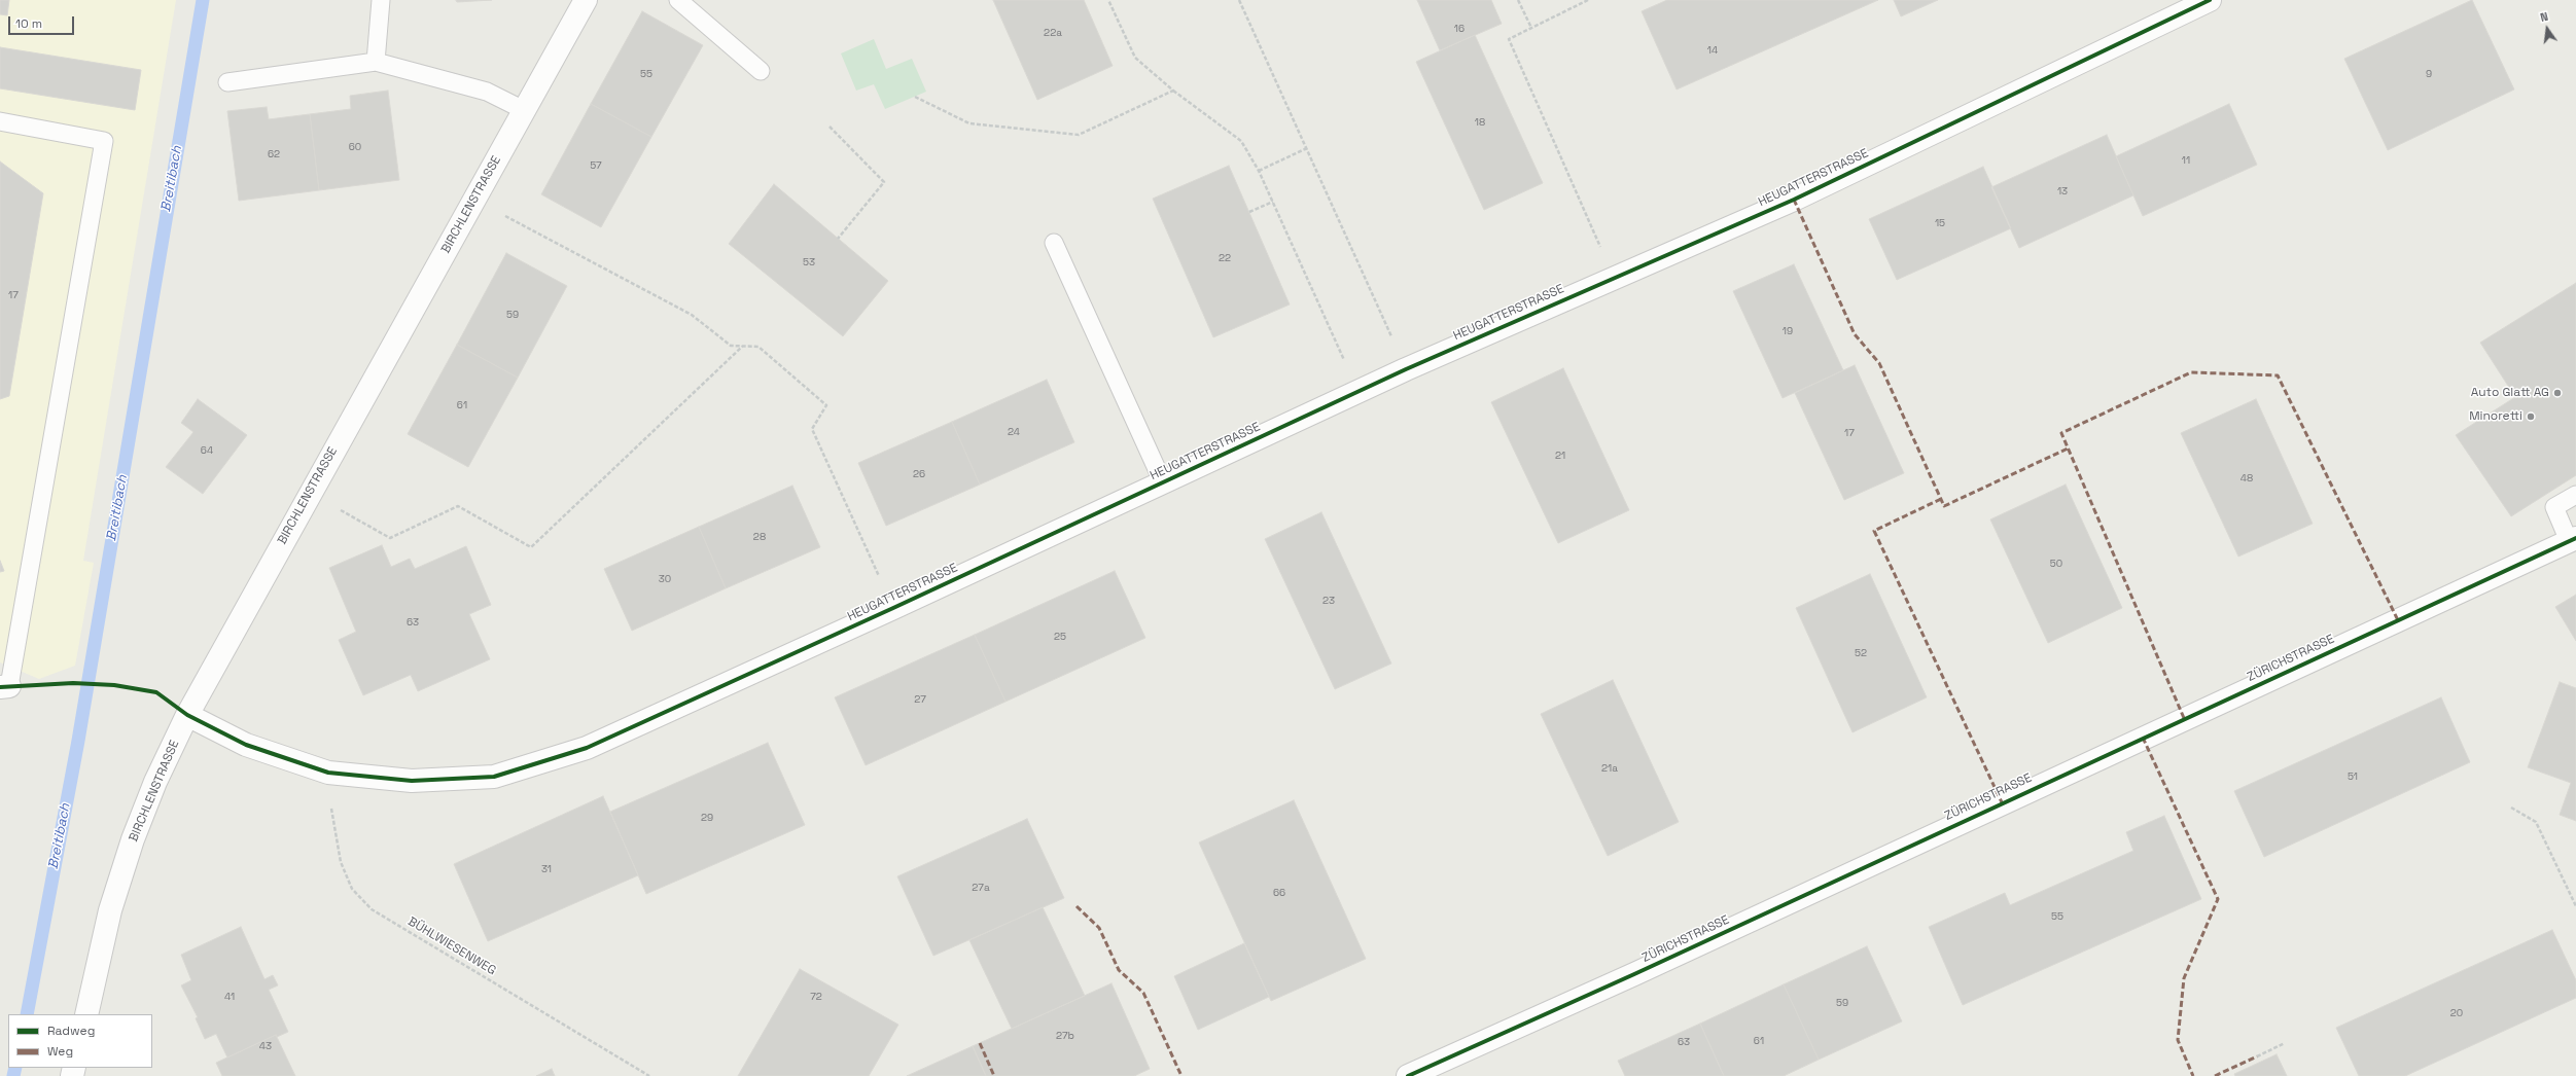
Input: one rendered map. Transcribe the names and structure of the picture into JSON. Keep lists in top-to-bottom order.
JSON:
{
  "streets": {
    "street": ["HEUGATTERSTRASSE", "BIRCHLENSTRASSE", "ZÜRICHSTRASSE"],
    "path": ["BÜHLWIESENWEG"]
  },
  "crossings": [
    ["HEUGATTERSTRASSE", "BIRCHLENSTRASSE"],
    ["HEUGATTERSTRASSE", "BÜHLWIESENWEG"]
  ],
  "water": ["Breitibach"],
  "places": ["Auto Glatt AG", "Minoretti"],
  "house_numbers": [
    "16",
    "22a",
    "14",
    "55",
    "9",
    "18",
    "60",
    "62",
    "11",
    "57",
    "13",
    "15",
    "22",
    "53",
    "17",
    "59",
    "19",
    "61",
    "24",
    "17",
    "64",
    "21",
    "26",
    "48",
    "28",
    "50",
    "30",
    "23",
    "63",
    "25",
    "52",
    "27",
    "21a",
    "51",
    "29",
    "31",
    "27a",
    "66",
    "55",
    "41",
    "72",
    "59",
    "20",
    "27b",
    "61",
    "63",
    "43"
  ],
  "legend": ["Radweg", "Weg"],
  "scale_bar": "10 m",
  "north": "top"
}
